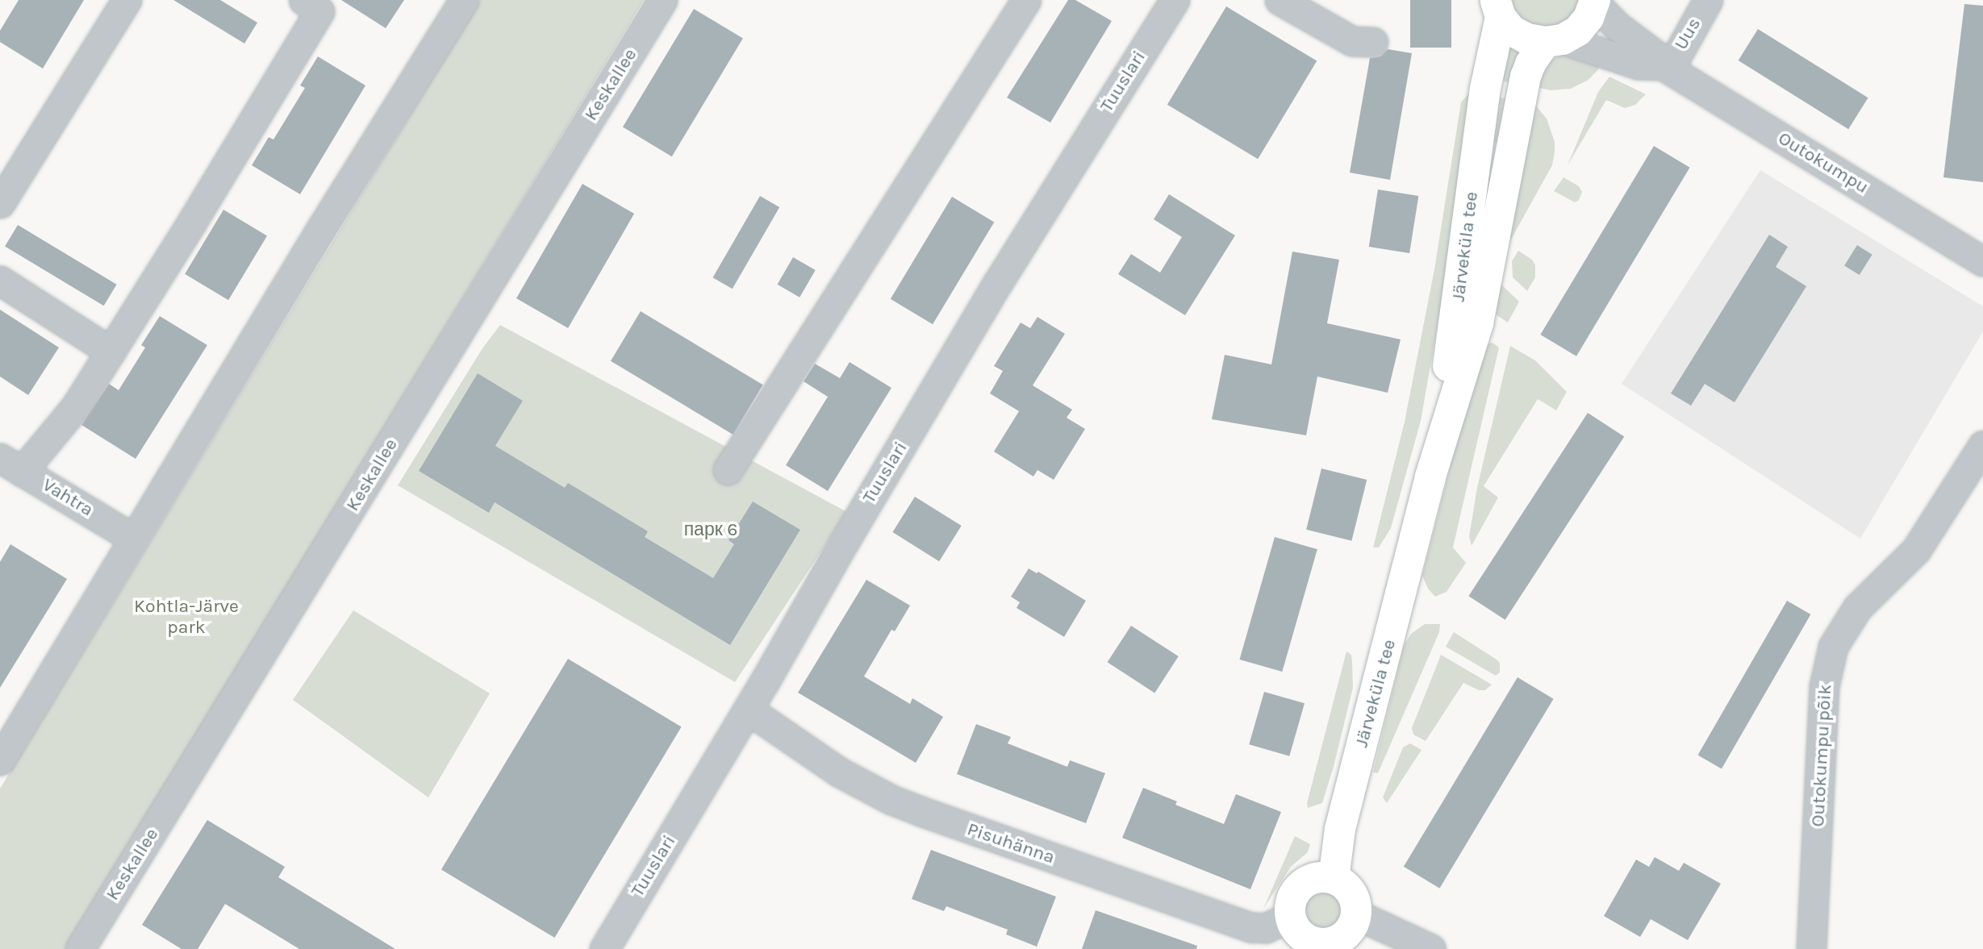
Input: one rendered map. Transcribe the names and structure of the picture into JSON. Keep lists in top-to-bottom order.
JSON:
{
  "streets": {
    "main road": ["Järveküla tee"],
    "street": [
      "Uus",
      "Tuuslari",
      "Keskallee",
      "Outokumpu",
      "Vahtra",
      "Outokumpu põik",
      "Pisuhänna"
    ]
  },
  "crossings": [
    ["Uus", "Outokumpu"],
    ["Tuuslari", "Pisuhänna"],
    ["Outokumpu", "Järveküla tee"],
    ["Järveküla tee", "Pisuhänna"]
  ],
  "parks": ["парк 6", "Kohtla-Järve park"]
}
